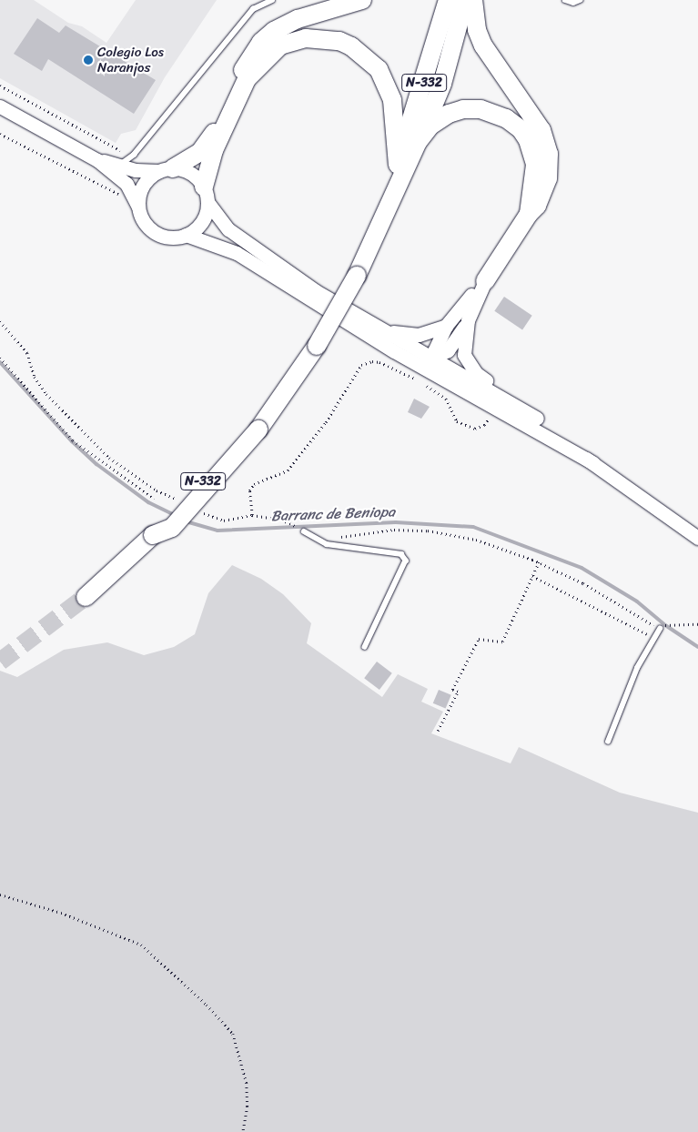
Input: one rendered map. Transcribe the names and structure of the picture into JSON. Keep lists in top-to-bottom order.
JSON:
{
  "streets": {
    "highway": ["N-332"]
  },
  "water": ["Barranc de Beniopa"],
  "places": ["Colegio Los Naranjos"]
}
